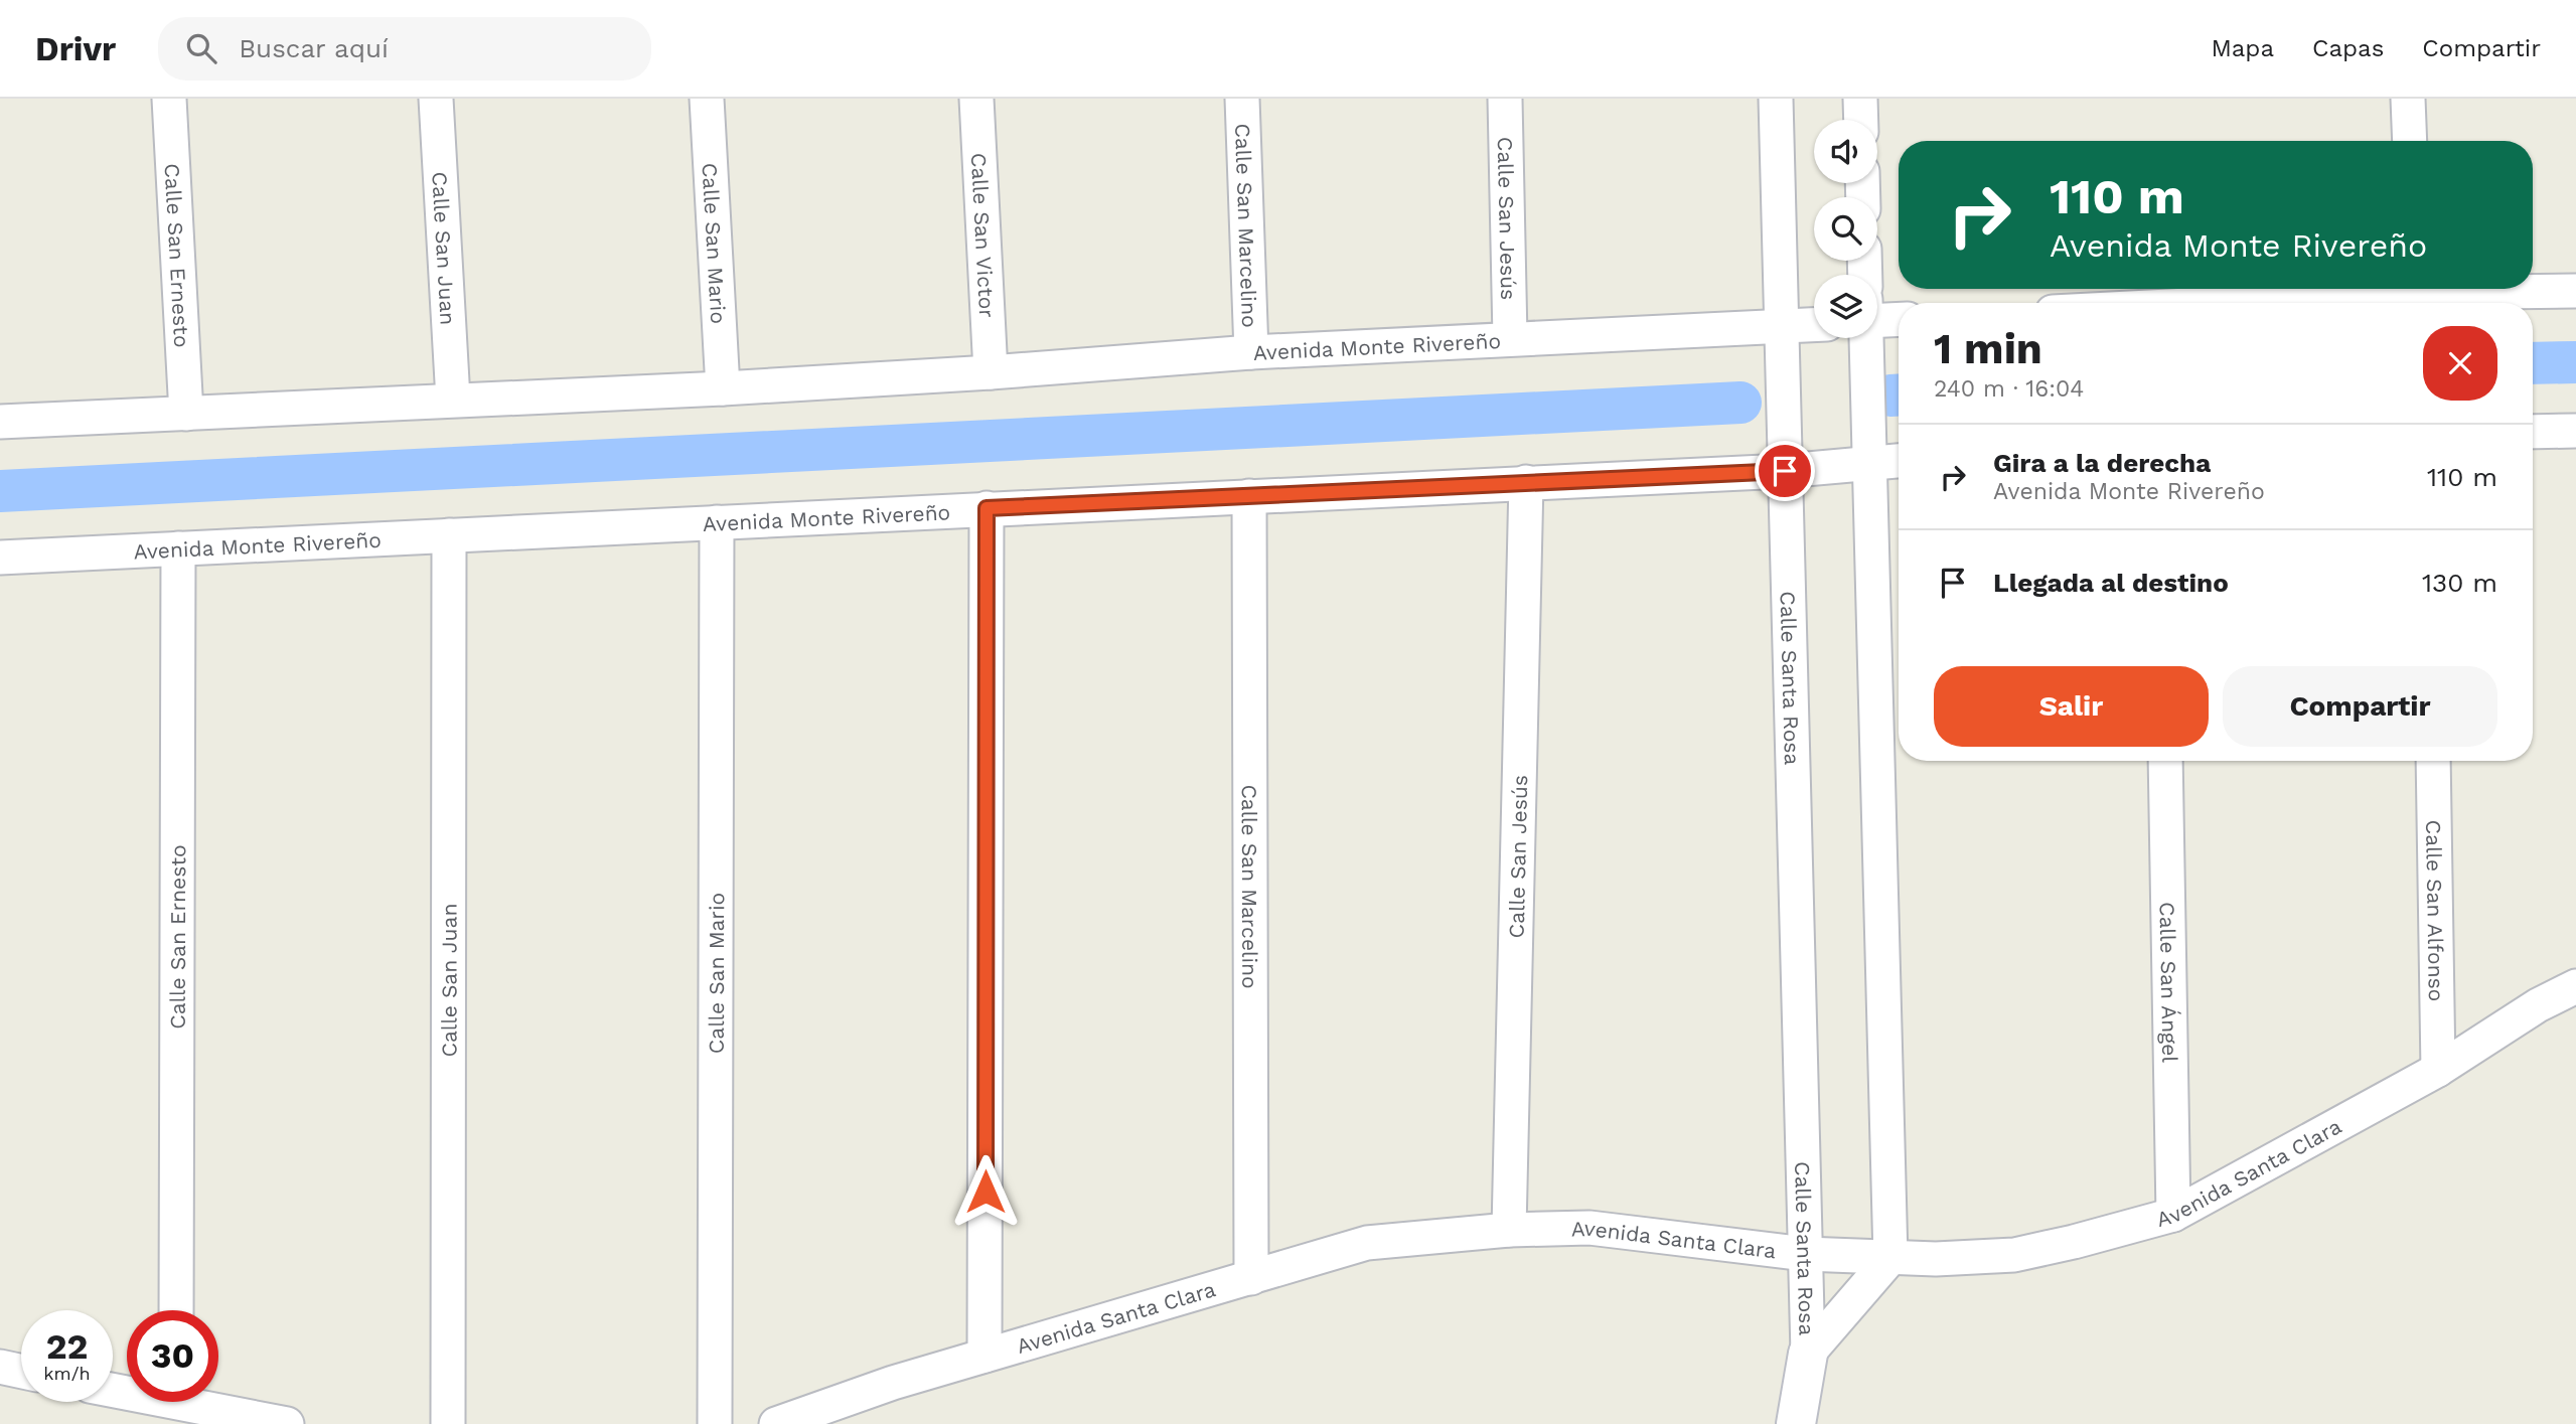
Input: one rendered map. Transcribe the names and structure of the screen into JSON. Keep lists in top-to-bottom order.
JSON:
{
  "streets": {
    "street": [
      "Calle San Jesús",
      "Calle San Marcelino",
      "Calle San Victor",
      "Calle San Mario",
      "Calle San Juan",
      "Calle San Ernesto",
      "Avenida Monte Rivereño",
      "Calle Santa Rosa",
      "Calle San Alfonso",
      "Calle San Ángel",
      "Avenida Santa Clara"
    ]
  },
  "crossings": [
    ["Calle San Jesús", "Avenida Monte Rivereño"],
    ["Calle San Jesús", "Avenida Santa Clara"],
    ["Calle San Marcelino", "Avenida Monte Rivereño"],
    ["Calle San Marcelino", "Avenida Santa Clara"],
    ["Calle San Victor", "Avenida Monte Rivereño"],
    ["Calle San Mario", "Avenida Monte Rivereño"],
    ["Calle San Juan", "Avenida Monte Rivereño"],
    ["Calle San Ernesto", "Avenida Monte Rivereño"],
    ["Avenida Monte Rivereño", "Calle Santa Rosa"],
    ["Calle Santa Rosa", "Avenida Santa Clara"],
    ["Calle San Alfonso", "Avenida Santa Clara"],
    ["Calle San Ángel", "Avenida Santa Clara"]
  ],
  "page": {
    "header": "Drivr",
    "search": "Buscar aquí",
    "nav": ["Mapa", "Capas", "Compartir"],
    "turn": ["110 m", "Avenida Monte Rivereño"],
    "heading": ["1 min", "240 m · 16:04"],
    "list": [
      {
        "name": "Gira a la derecha",
        "note": "Avenida Monte Rivereño",
        "value": "110 m"
      },
      {
        "name": "Llegada al destino",
        "value": "130 m"
      }
    ],
    "buttons": ["Salir", "Compartir"],
    "speed": "22 km/h",
    "limit": "30"
  }
}
